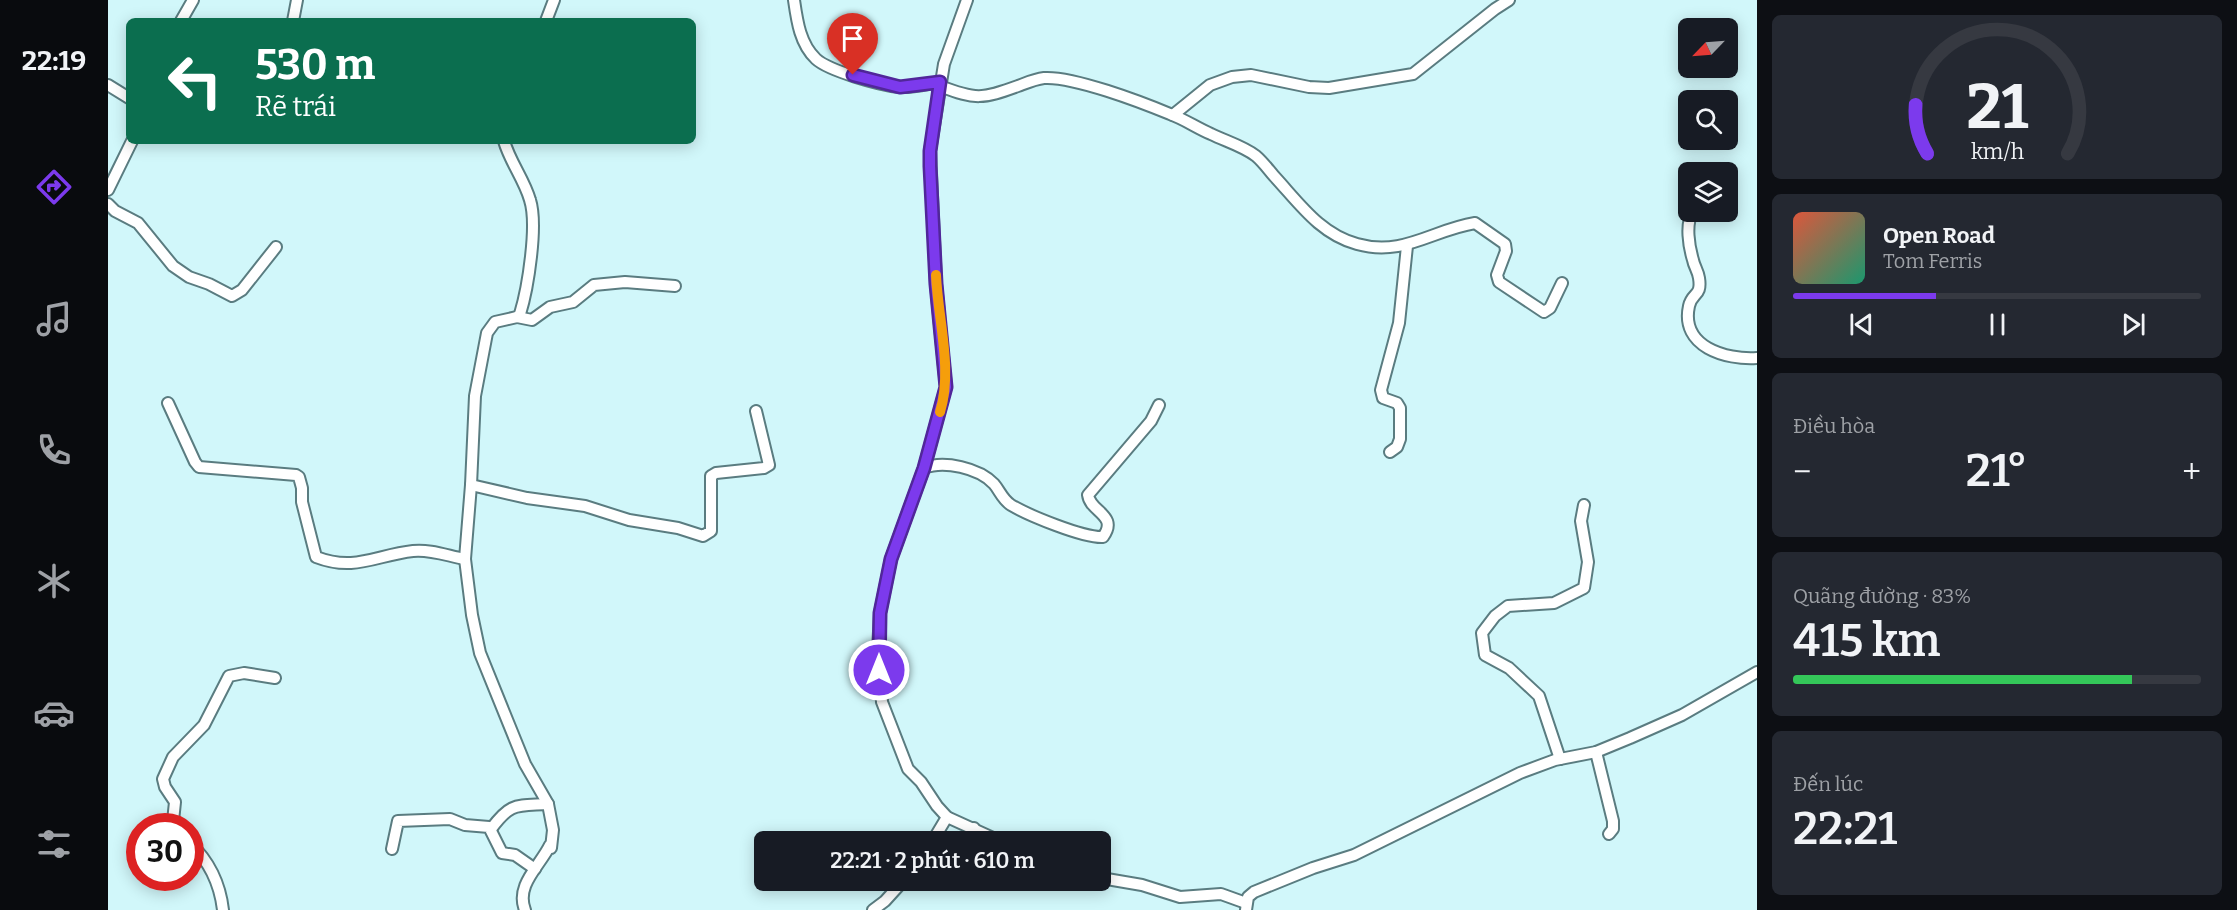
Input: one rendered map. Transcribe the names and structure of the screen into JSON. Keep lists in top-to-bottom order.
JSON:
{
  "north": "bottom left",
  "page": {
    "tabs": "22:19",
    "turn": ["530 m", "Rẽ trái"],
    "song": ["Open Road", "Tom Ferris"],
    "tile": [
      "Điều hòa",
      ["Quãng đường · 83%", "415 km"],
      ["Đến lúc", "22:21"]
    ],
    "heat": ["−", "21°", "+"],
    "limit": "30",
    "trip": "22:21 · 2 phút · 610 m",
    "gauge": ["21", "km/h"]
  }
}
